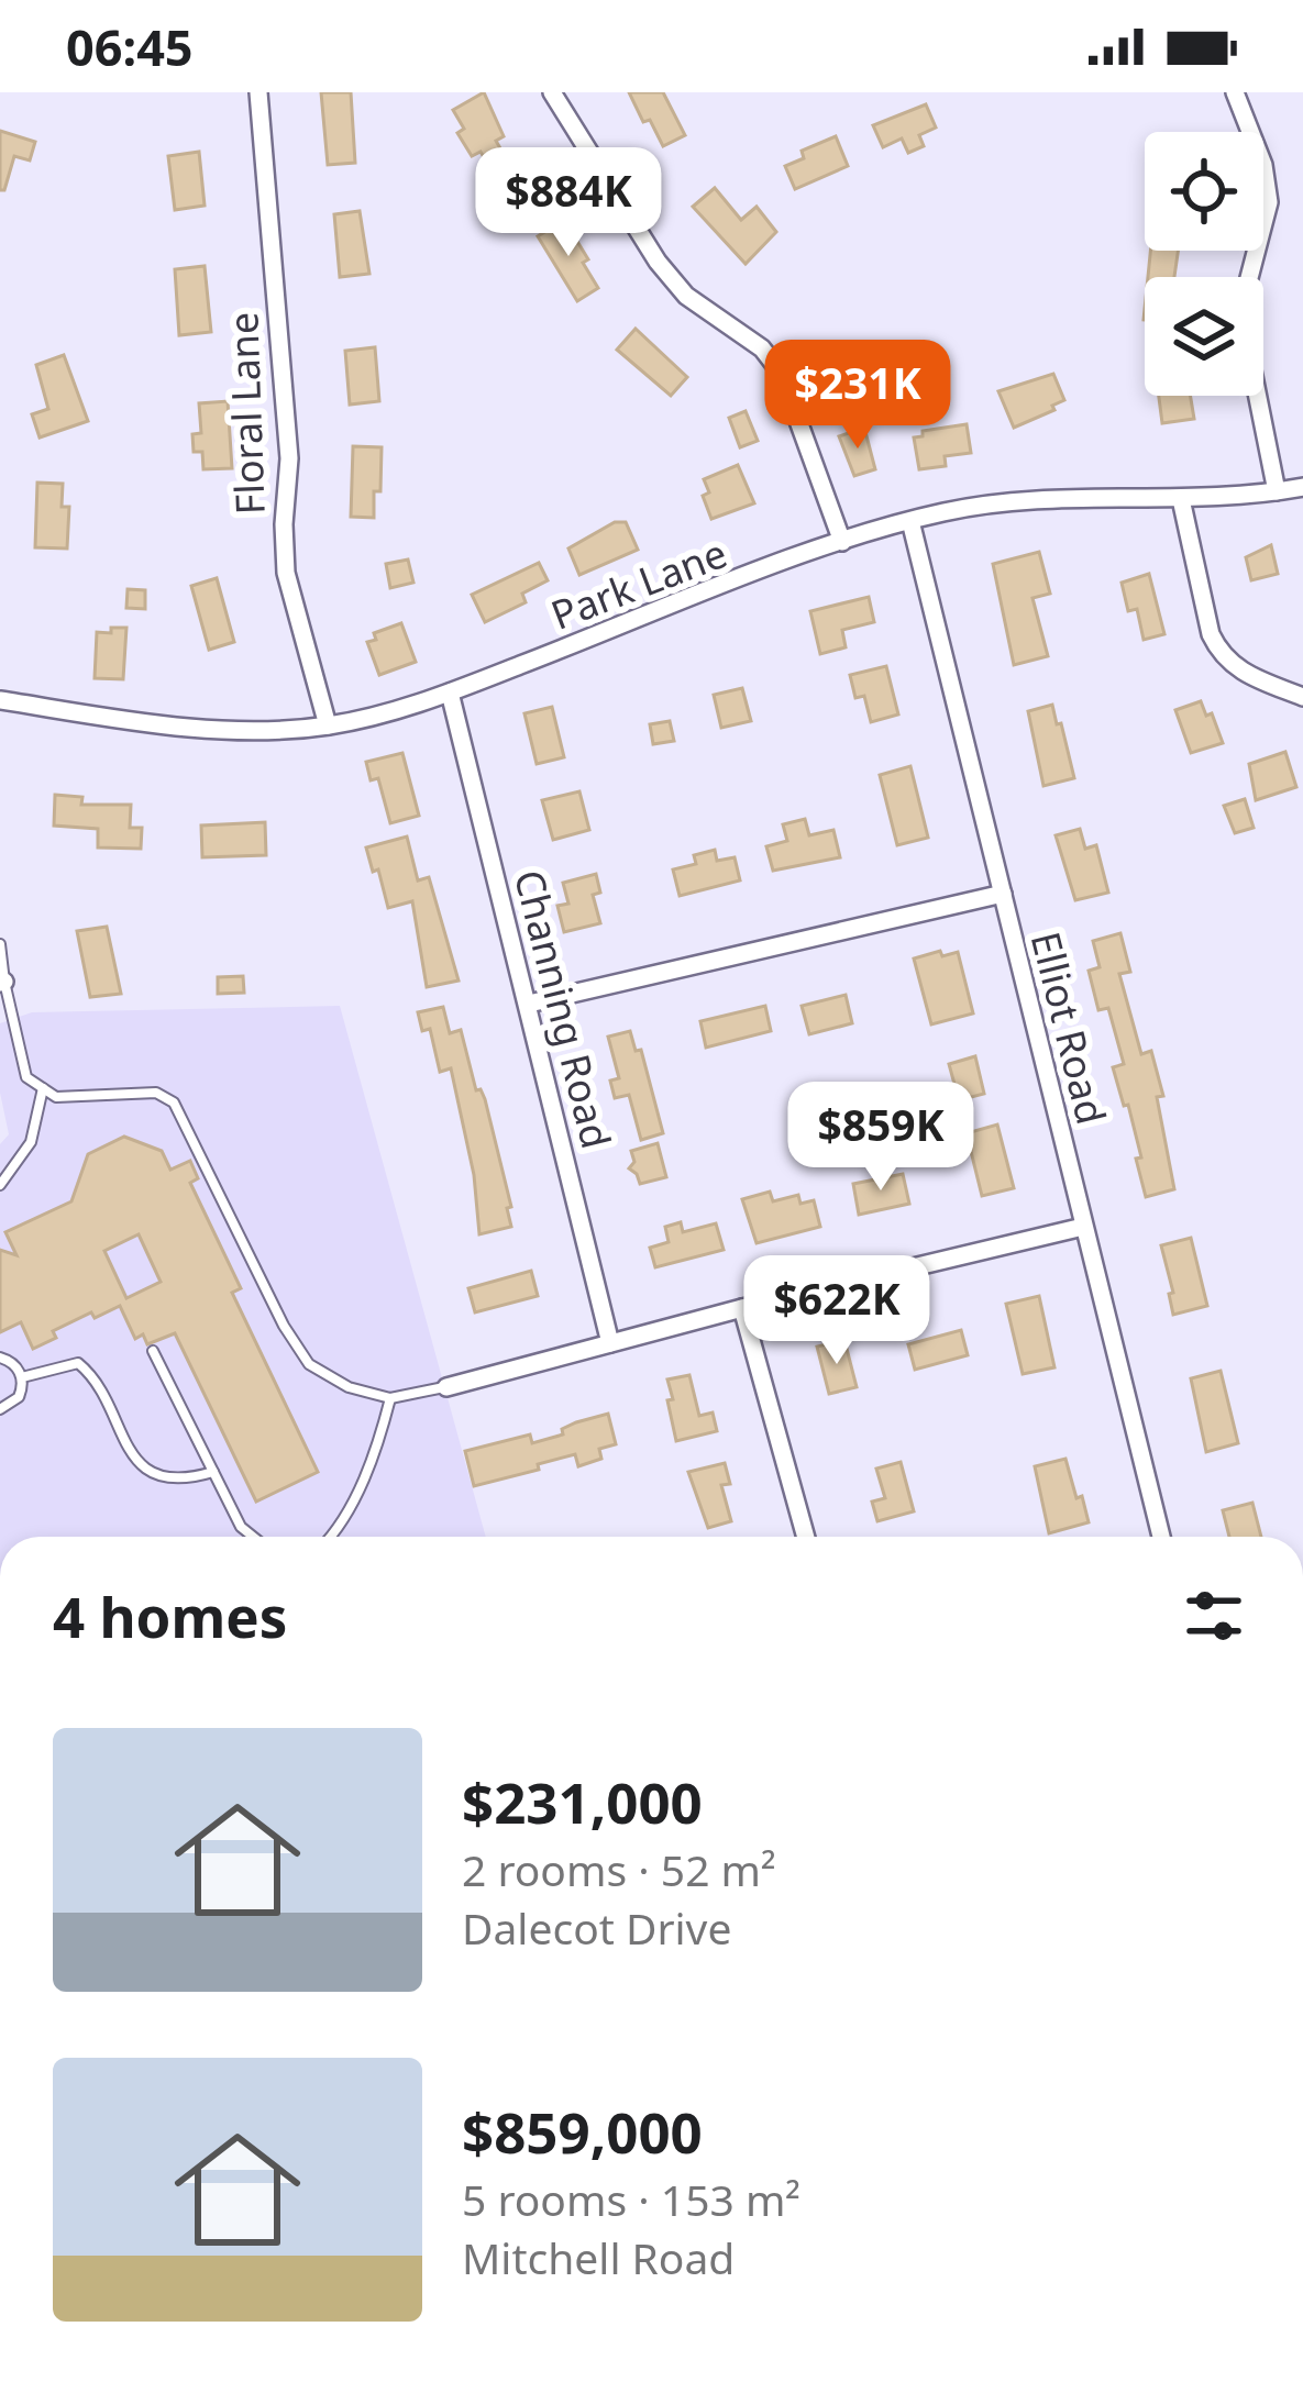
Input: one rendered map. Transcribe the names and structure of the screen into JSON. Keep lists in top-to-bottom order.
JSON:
{
  "streets": {
    "street": [
      "Floral Lane",
      "Park Lane",
      "Channing Road",
      "Elliot Road"
    ]
  },
  "crossings": [
    ["Floral Lane", "Park Lane"],
    ["Park Lane", "Channing Road"],
    ["Park Lane", "Elliot Road"]
  ],
  "page": {
    "status": "06:45",
    "price": [
      "$884K",
      "$231K",
      "$859K",
      "$622K"
    ],
    "heading": "4 homes",
    "list": [
      {
        "name": "$231,000",
        "note": "2 rooms · 52 m² · Dalecot Drive"
      },
      {
        "name": "$859,000",
        "note": "5 rooms · 153 m² · Mitchell Road"
      }
    ]
  }
}
